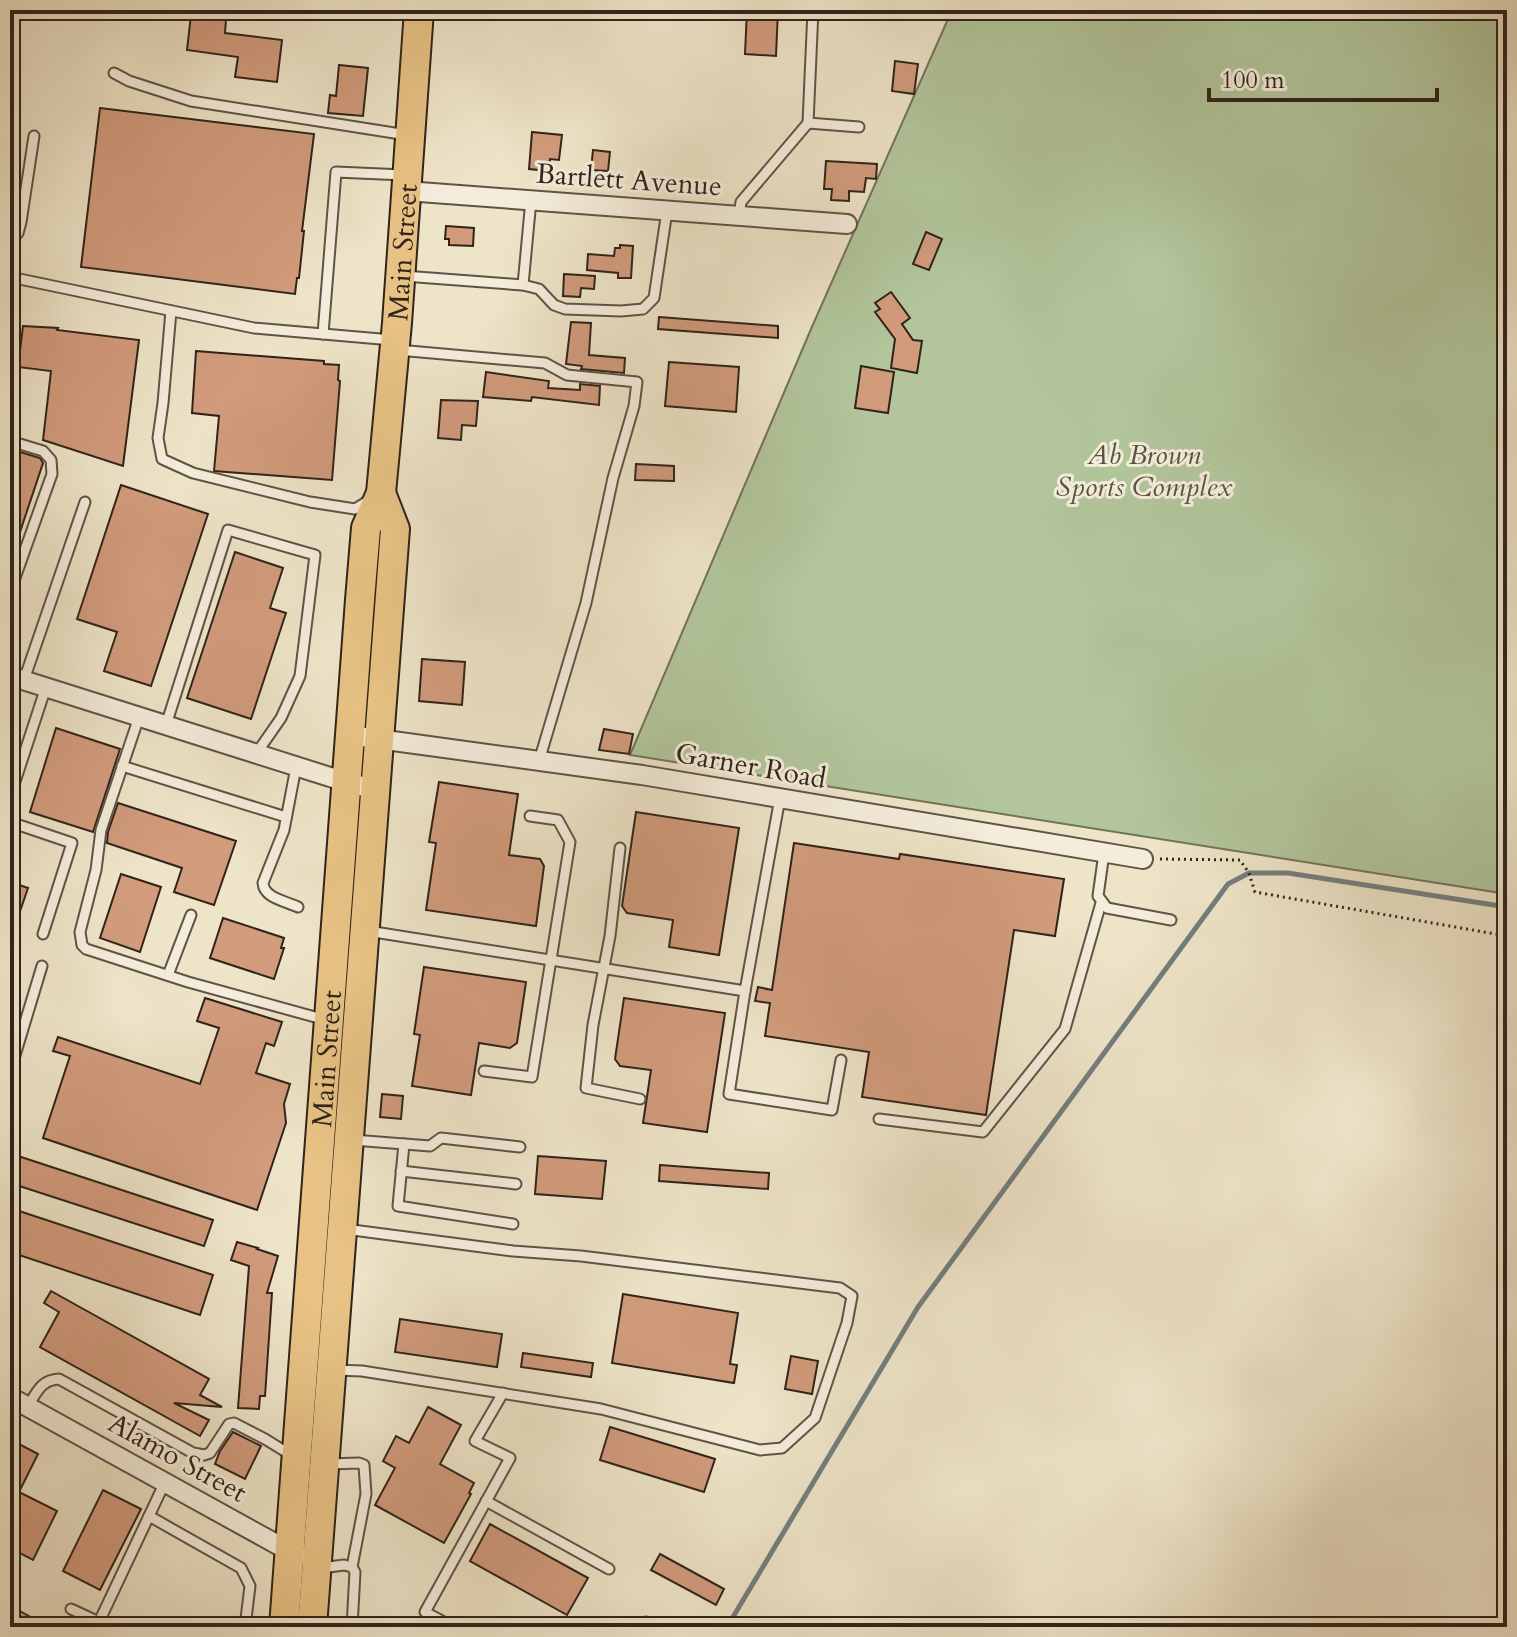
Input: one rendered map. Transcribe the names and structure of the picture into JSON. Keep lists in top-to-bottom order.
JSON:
{
  "streets": {
    "main road": ["Main Street"],
    "street": ["Bartlett Avenue", "Garner Road", "Alamo Street"]
  },
  "crossings": [
    ["Bartlett Avenue", "Main Street"],
    ["Main Street", "Garner Road"],
    ["Main Street", "Alamo Street"]
  ],
  "parks": ["Ab Brown Sports Complex"],
  "scale_bar": "100 m"
}
